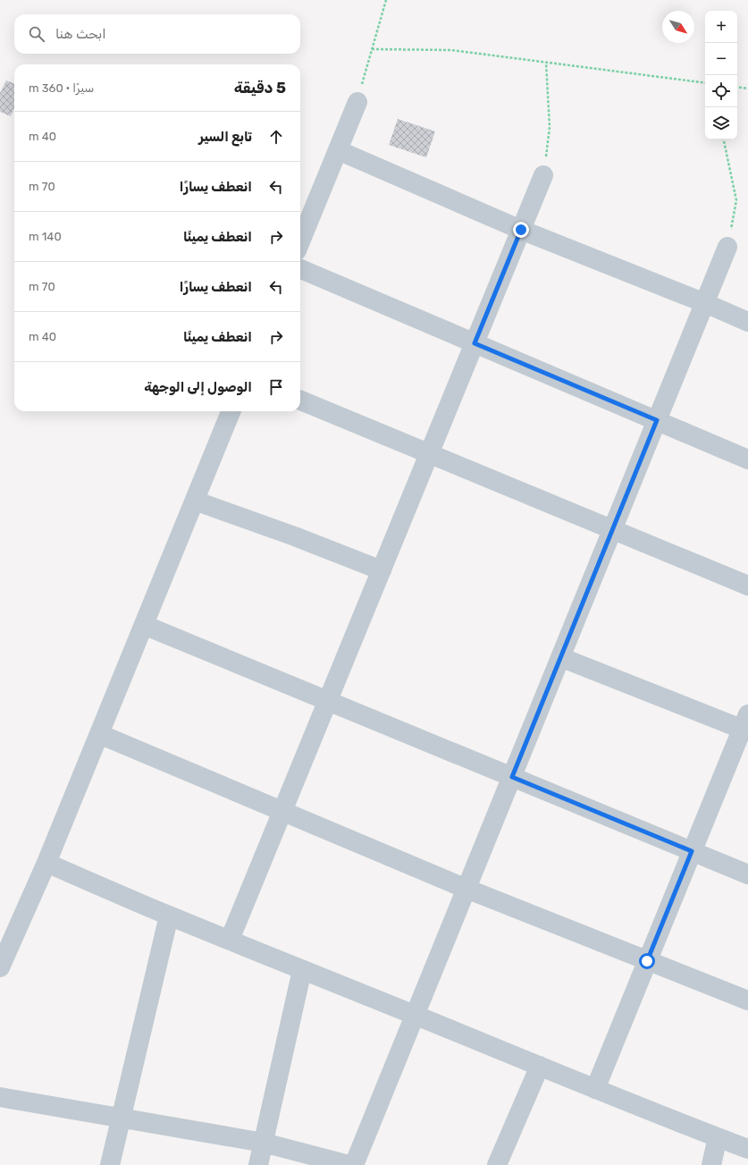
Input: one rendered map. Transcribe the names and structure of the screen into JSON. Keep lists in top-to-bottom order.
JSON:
{
  "north": "bottom right",
  "page": {
    "map_buttons": ["+", "−"],
    "search": "ابحث هنا",
    "heading": ["5 دقيقة", "سيرًا · 360 m"],
    "list": [
      ["تابع السير", "40 m"],
      ["انعطف يسارًا", "70 m"],
      ["انعطف يمينًا", "140 m"],
      ["انعطف يسارًا", "70 m"],
      ["انعطف يمينًا", "40 m"],
      "الوصول إلى الوجهة"
    ]
  }
}
